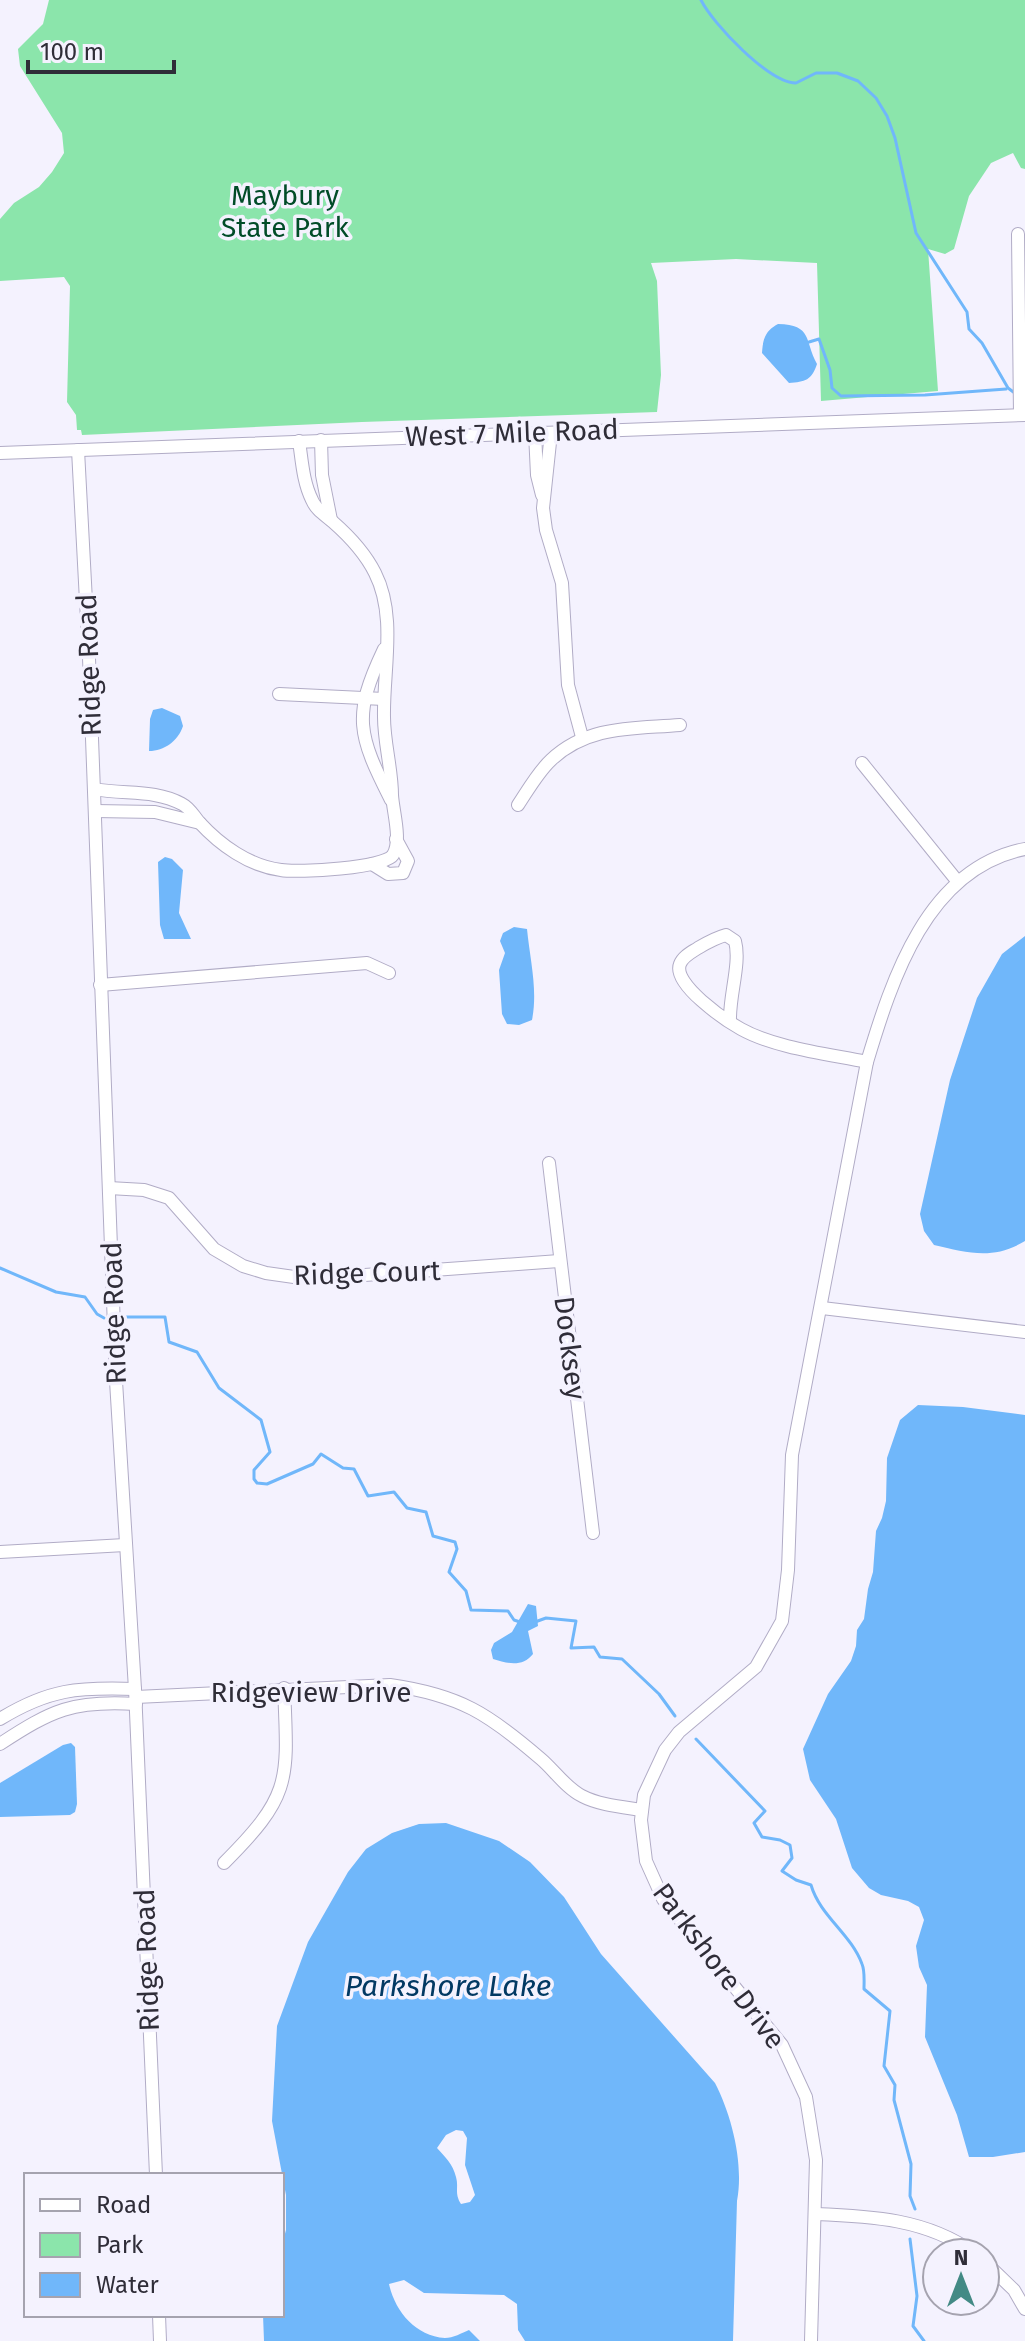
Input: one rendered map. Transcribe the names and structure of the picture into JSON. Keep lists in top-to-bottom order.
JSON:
{
  "streets": {
    "street": [
      "West 7 Mile Road",
      "Ridge Road",
      "Ridge Court",
      "Docksey",
      "Ridgeview Drive",
      "Parkshore Drive"
    ]
  },
  "crossings": [
    ["West 7 Mile Road", "Ridge Road"],
    ["Ridge Road", "Ridge Court"],
    ["Ridge Road", "Ridgeview Drive"],
    ["Ridge Court", "Docksey"],
    ["Ridgeview Drive", "Parkshore Drive"]
  ],
  "water": ["Parkshore Lake"],
  "parks": ["Maybury State Park"],
  "legend": ["Road", "Park", "Water"],
  "scale_bar": "100 m",
  "north": "top"
}
